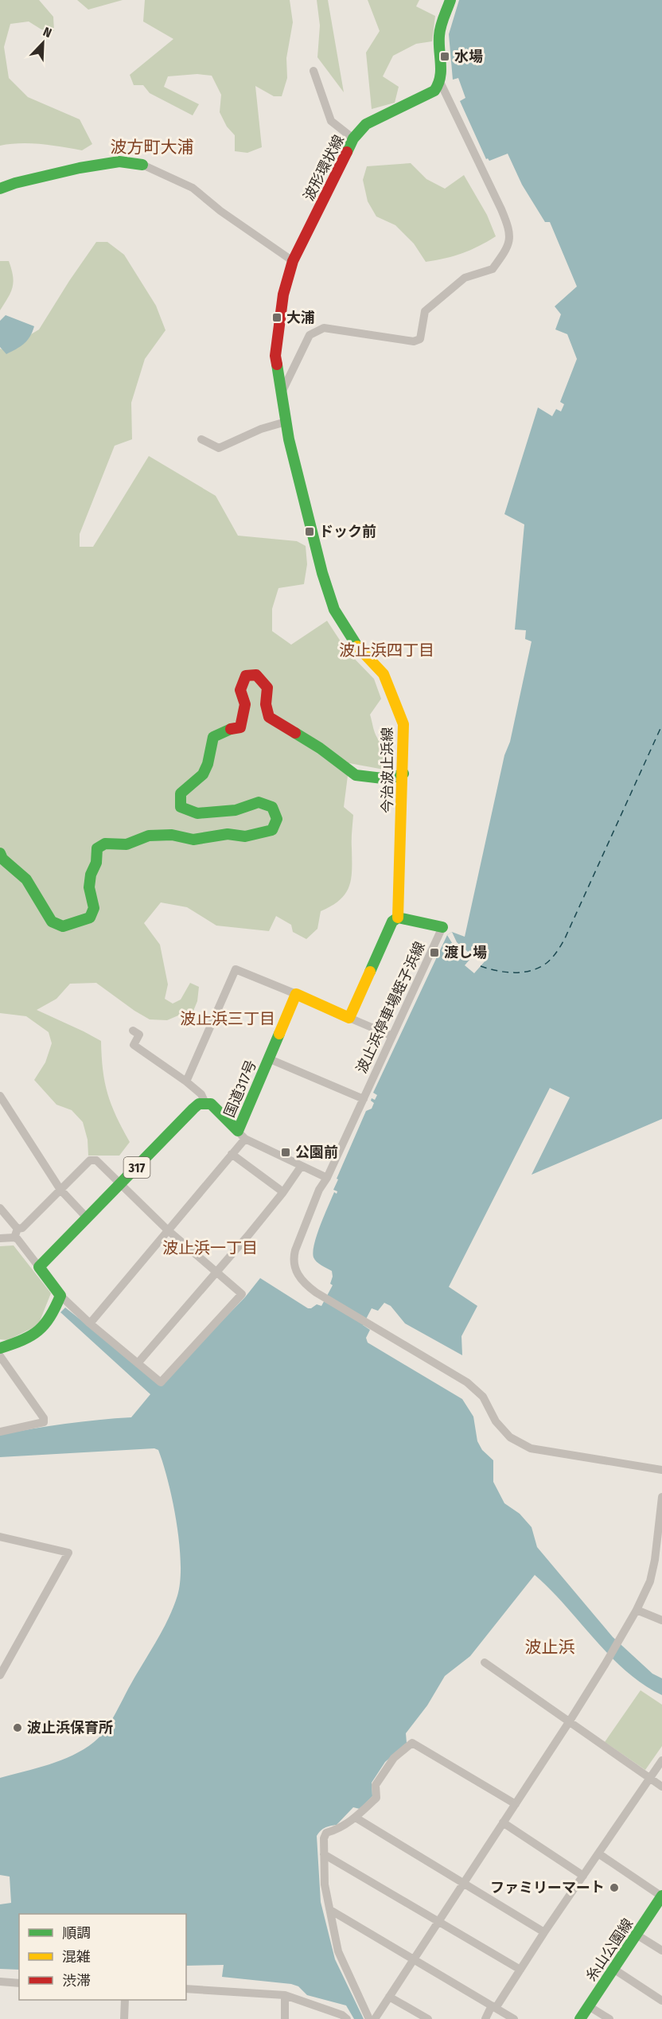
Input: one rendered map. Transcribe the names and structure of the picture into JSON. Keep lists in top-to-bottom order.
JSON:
{
  "streets": {
    "main road": [
      "波形環状線",
      "今治波止浜線",
      "国道317号",
      "317",
      "糸山公園線"
    ],
    "street": ["波止浜停車場蛭子浜線"]
  },
  "crossings": [
    ["波形環状線", "今治波止浜線"]
  ],
  "districts": [
    "波方町大浦",
    "波止浜四丁目",
    "波止浜三丁目",
    "波止浜一丁目",
    "波止浜"
  ],
  "places": {
    "transit": [
      "水場",
      "大浦",
      "ドック前",
      "渡し場",
      "公園前"
    ],
    "other": ["波止浜保育所", "ファミリーマート"]
  },
  "legend": ["順調", "混雑", "渋滞"],
  "north": "top right"
}
